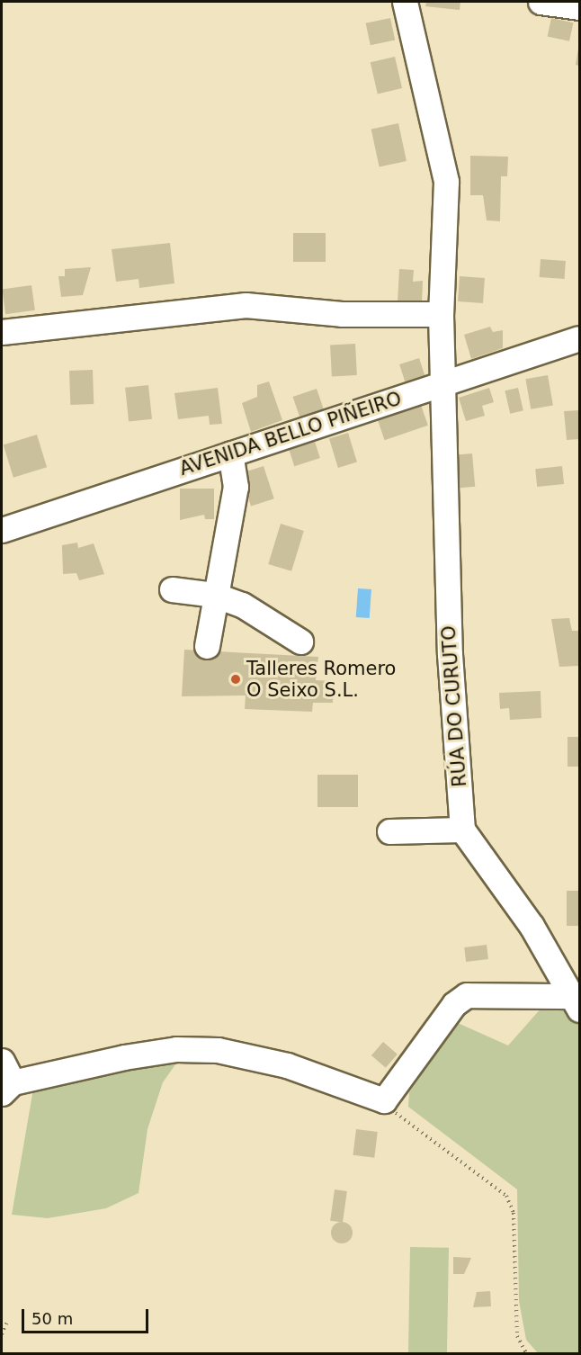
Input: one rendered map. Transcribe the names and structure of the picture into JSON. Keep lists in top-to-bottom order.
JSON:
{
  "streets": {
    "street": ["AVENIDA BELLO PIÑEIRO", "RÚA DO CURUTO"]
  },
  "crossings": [
    ["AVENIDA BELLO PIÑEIRO", "RÚA DO CURUTO"]
  ],
  "places": ["Talleres Romero O Seixo S.L."],
  "scale_bar": "50 m"
}
